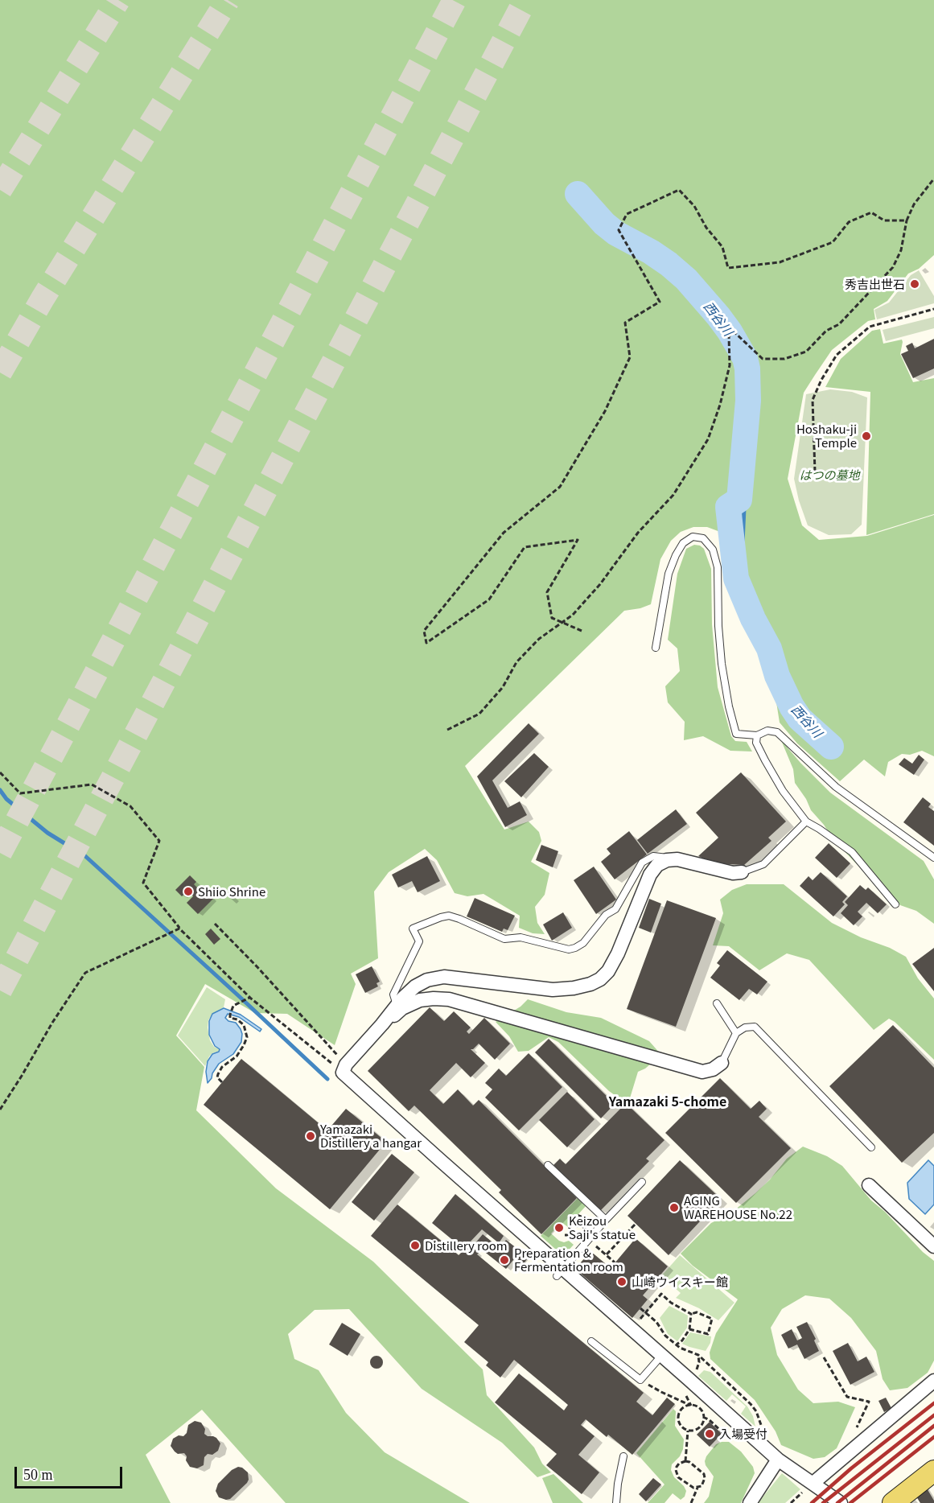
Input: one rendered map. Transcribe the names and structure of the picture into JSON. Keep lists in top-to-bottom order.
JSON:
{
  "districts": ["Yamazaki 5-chome"],
  "water": ["西谷川"],
  "parks": ["はつの墓地"],
  "places": [
    "秀吉出世石",
    "Hoshaku-ji Temple",
    "Shiio Shrine",
    "Yamazaki Distillery a hangar",
    "AGING WAREHOUSE No.22",
    "Keizou Saji's statue",
    "Distillery room",
    "Preparation & Fermentation room",
    "山崎ウイスキー館",
    "入場受付"
  ],
  "scale_bar": "50 m"
}
